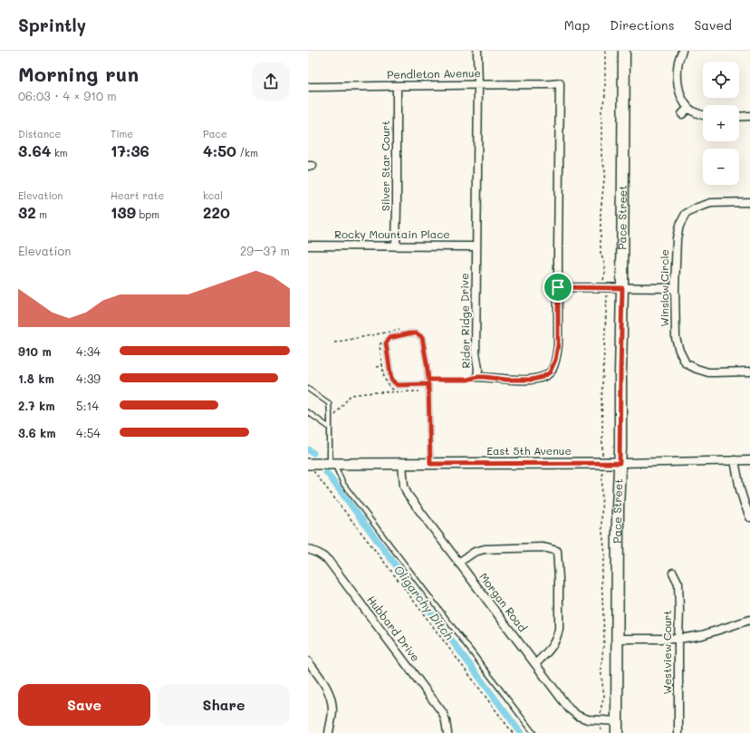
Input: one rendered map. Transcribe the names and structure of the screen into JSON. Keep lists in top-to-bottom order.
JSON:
{
  "streets": {
    "main road": ["Pace Street"],
    "street": [
      "Pendleton Avenue",
      "Silver Star Court",
      "Rocky Mountain Place",
      "Winslow Circle",
      "Rider Ridge Drive",
      "East 5th Avenue",
      "Morgan Road",
      "Hubbard Drive",
      "Westview Court"
    ]
  },
  "crossings": [
    ["Pendleton Avenue", "Silver Star Court"],
    ["Pendleton Avenue", "Rider Ridge Drive"],
    ["Silver Star Court", "Rocky Mountain Place"],
    ["Pace Street", "East 5th Avenue"],
    ["Pace Street", "Morgan Road"],
    ["Rocky Mountain Place", "Rider Ridge Drive"],
    ["East 5th Avenue", "Morgan Road"]
  ],
  "water": ["Oligarchy Ditch"],
  "page": {
    "header": "Sprintly",
    "nav": ["Map", "Directions", "Saved"],
    "heading": ["Morning run", "06:03 · 4 × 910 m"],
    "map_buttons": ["+", "−"],
    "stats": [
      ["Distance", "3.64 km"],
      ["Time", "17:36"],
      ["Pace", "4:50 /km"],
      ["Elevation", "32 m"],
      ["Heart rate", "139 bpm"],
      ["kcal", "220"]
    ],
    "chart": ["Elevation", "29–37 m"],
    "list": [
      {
        "name": "910 m",
        "note": "4:34"
      },
      {
        "name": "1.8 km",
        "note": "4:39"
      },
      {
        "name": "2.7 km",
        "note": "5:14"
      },
      {
        "name": "3.6 km",
        "note": "4:54"
      }
    ],
    "buttons": ["Save", "Share"]
  }
}
